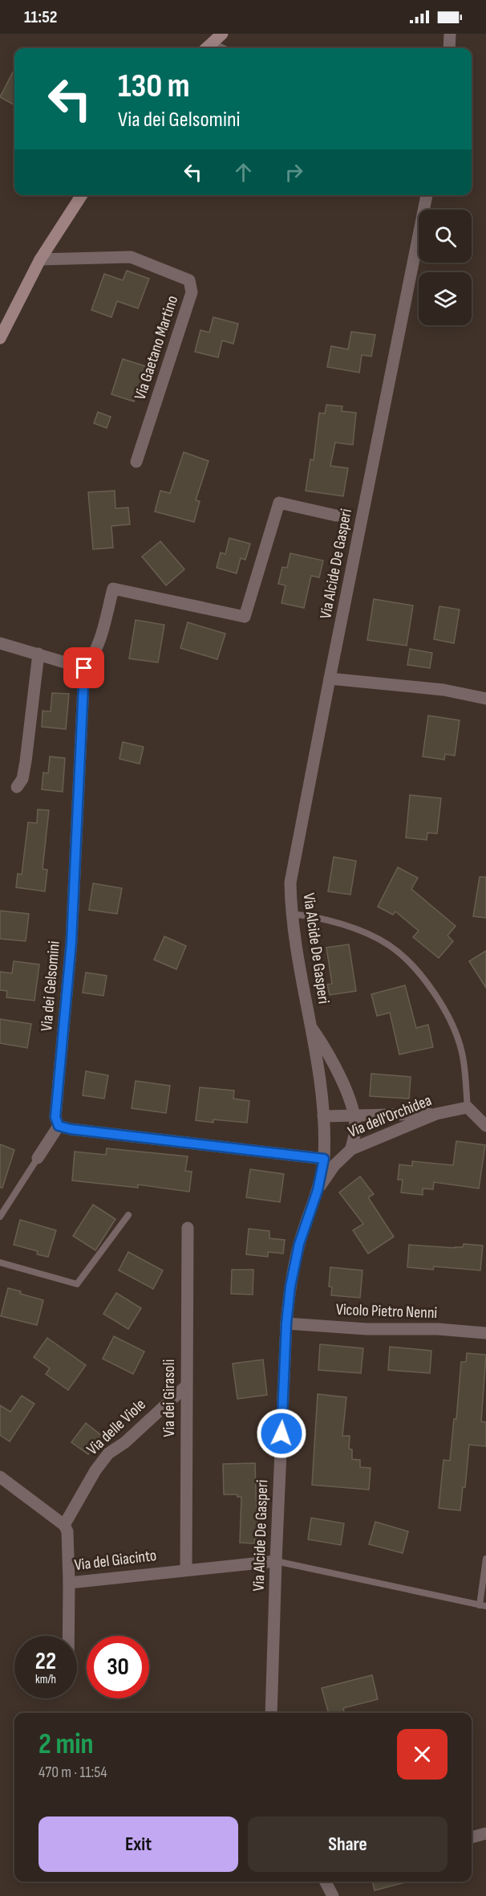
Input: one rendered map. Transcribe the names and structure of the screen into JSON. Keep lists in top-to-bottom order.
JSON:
{
  "streets": {
    "street": [
      "Via Gaetano Martino",
      "Via Alcide De Gasperi",
      "Via dei Gelsomini",
      "Via dell'Orchidea",
      "Vicolo Pietro Nenni",
      "Via dei Girasoli",
      "Via delle Viole",
      "Via del Giacinto"
    ]
  },
  "crossings": [
    ["Via Alcide De Gasperi", "Via dell'Orchidea"],
    ["Via Alcide De Gasperi", "Vicolo Pietro Nenni"],
    ["Via Alcide De Gasperi", "Via del Giacinto"],
    ["Via dei Girasoli", "Via delle Viole"],
    ["Via dei Girasoli", "Via del Giacinto"],
    ["Via delle Viole", "Via del Giacinto"]
  ],
  "page": {
    "status": "11:52",
    "turn": ["130 m", "Via dei Gelsomini"],
    "speed": "22 km/h",
    "limit": "30",
    "heading": ["2 min", "470 m · 11:54"],
    "buttons": ["Exit", "Share"]
  }
}
